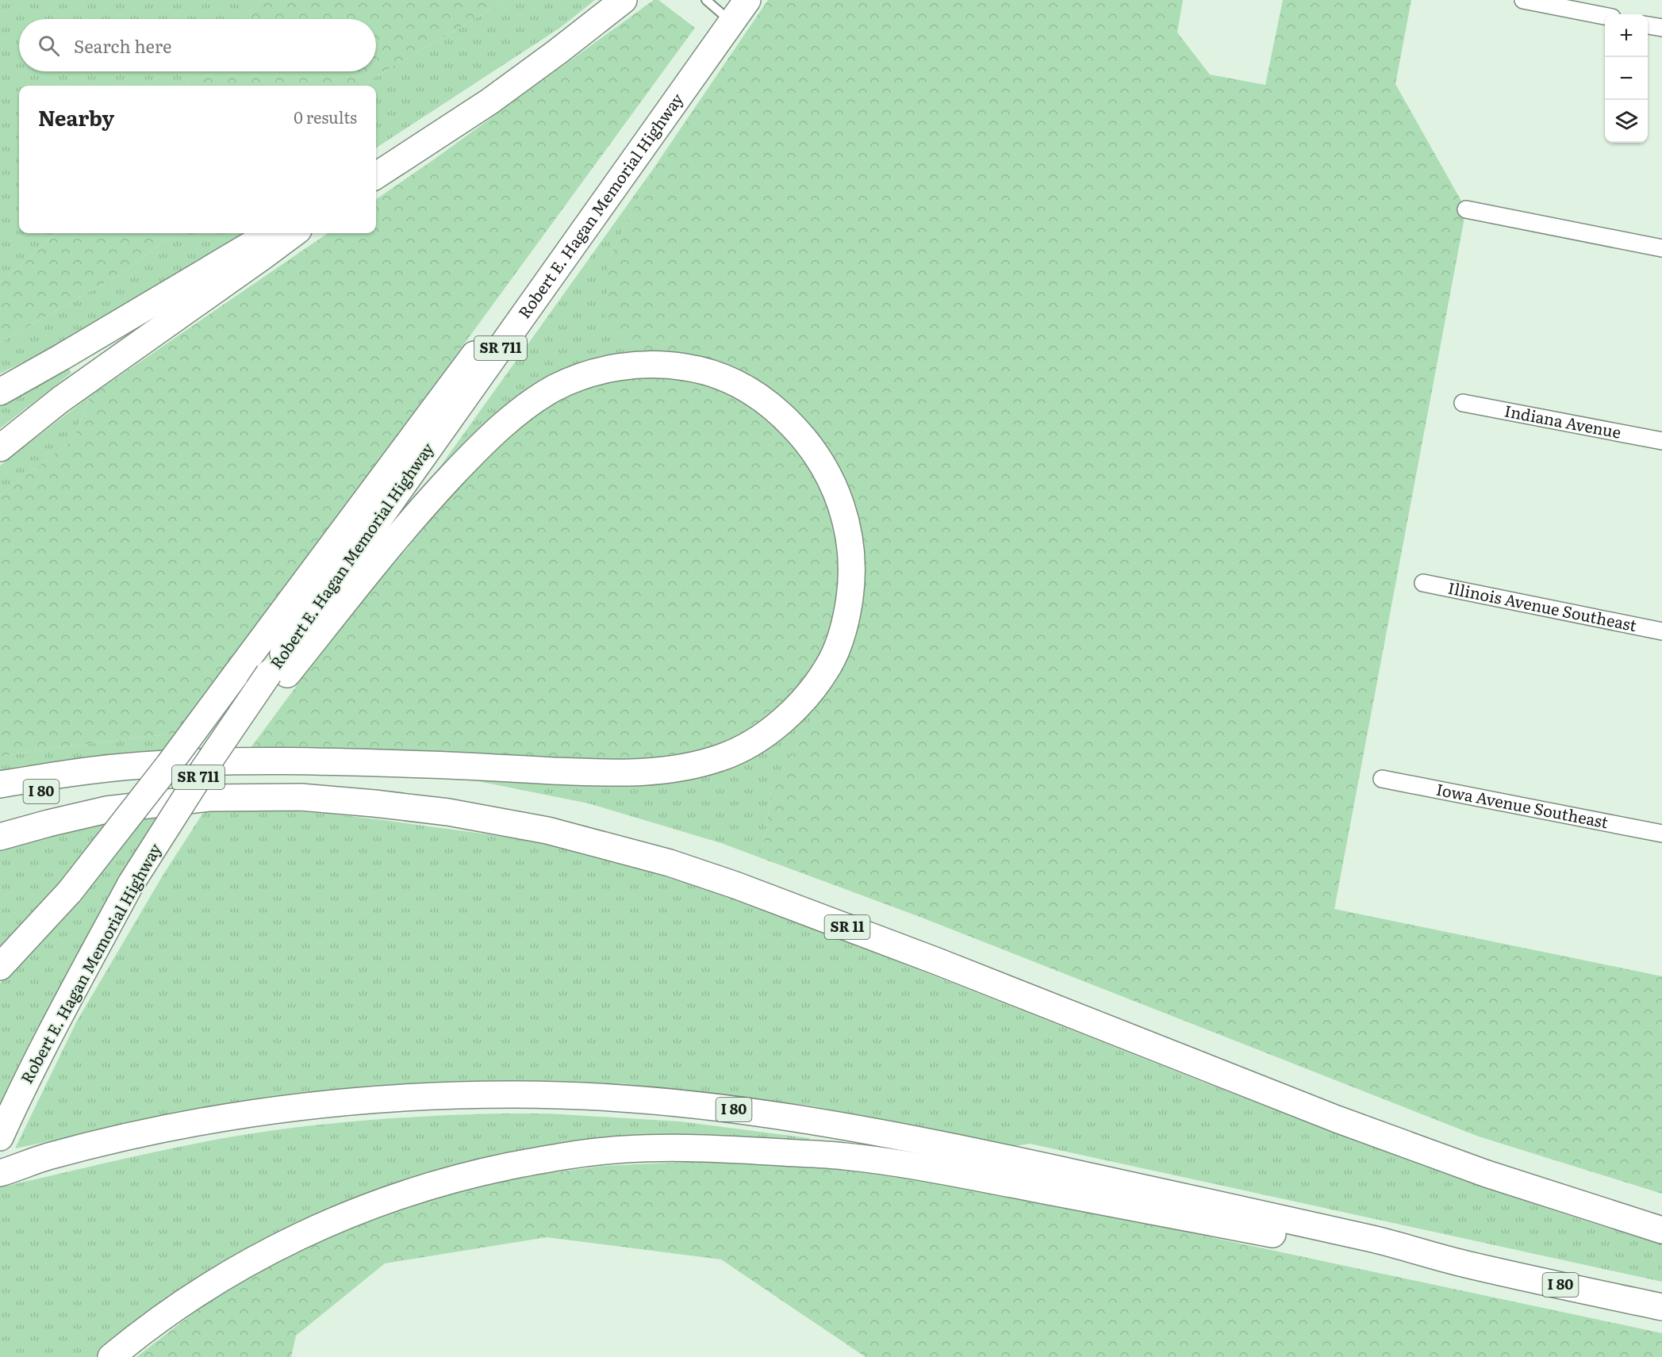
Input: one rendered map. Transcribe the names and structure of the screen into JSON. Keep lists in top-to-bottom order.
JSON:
{
  "streets": {
    "highway": [
      "Robert E. Hagan Memorial Highway",
      "SR 711",
      "I 80",
      "SR 11"
    ],
    "street": ["Indiana Avenue", "Illinois Avenue Southeast", "Iowa Avenue Southeast"]
  },
  "page": {
    "map_buttons": ["+", "−"],
    "search": "Search here",
    "heading": ["Nearby", "0 results"]
  }
}
